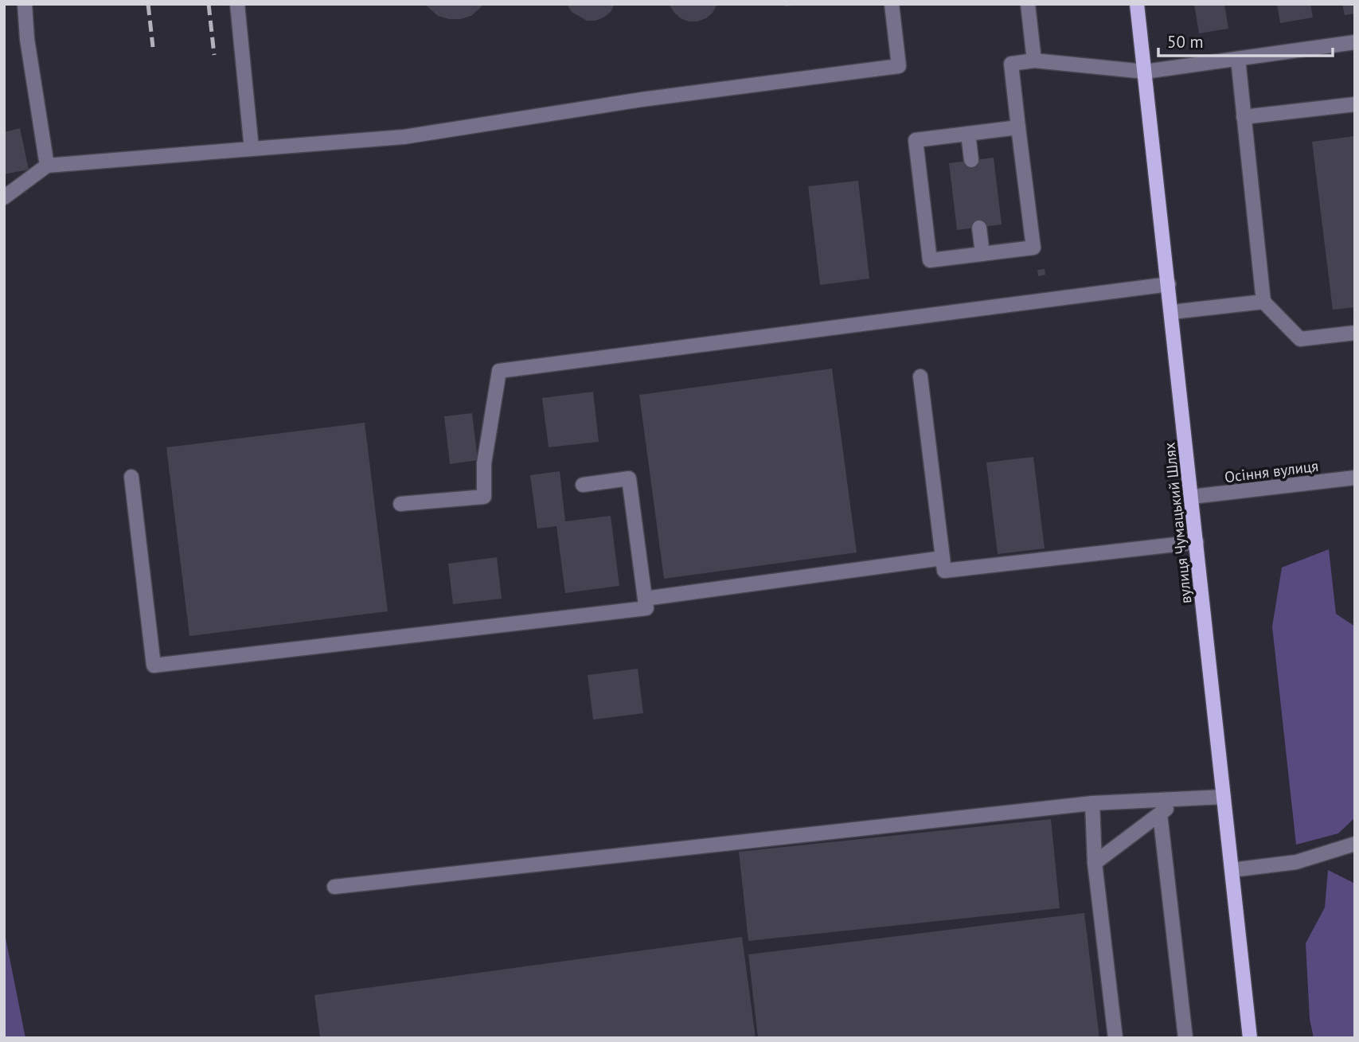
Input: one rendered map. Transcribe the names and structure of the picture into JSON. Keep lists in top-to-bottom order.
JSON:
{
  "streets": {
    "main road": ["вулиця Чумацький Шлях"],
    "street": ["Осіння вулиця"]
  },
  "crossings": [
    ["Осіння вулиця", "вулиця Чумацький Шлях"]
  ],
  "scale_bar": "50 m"
}
